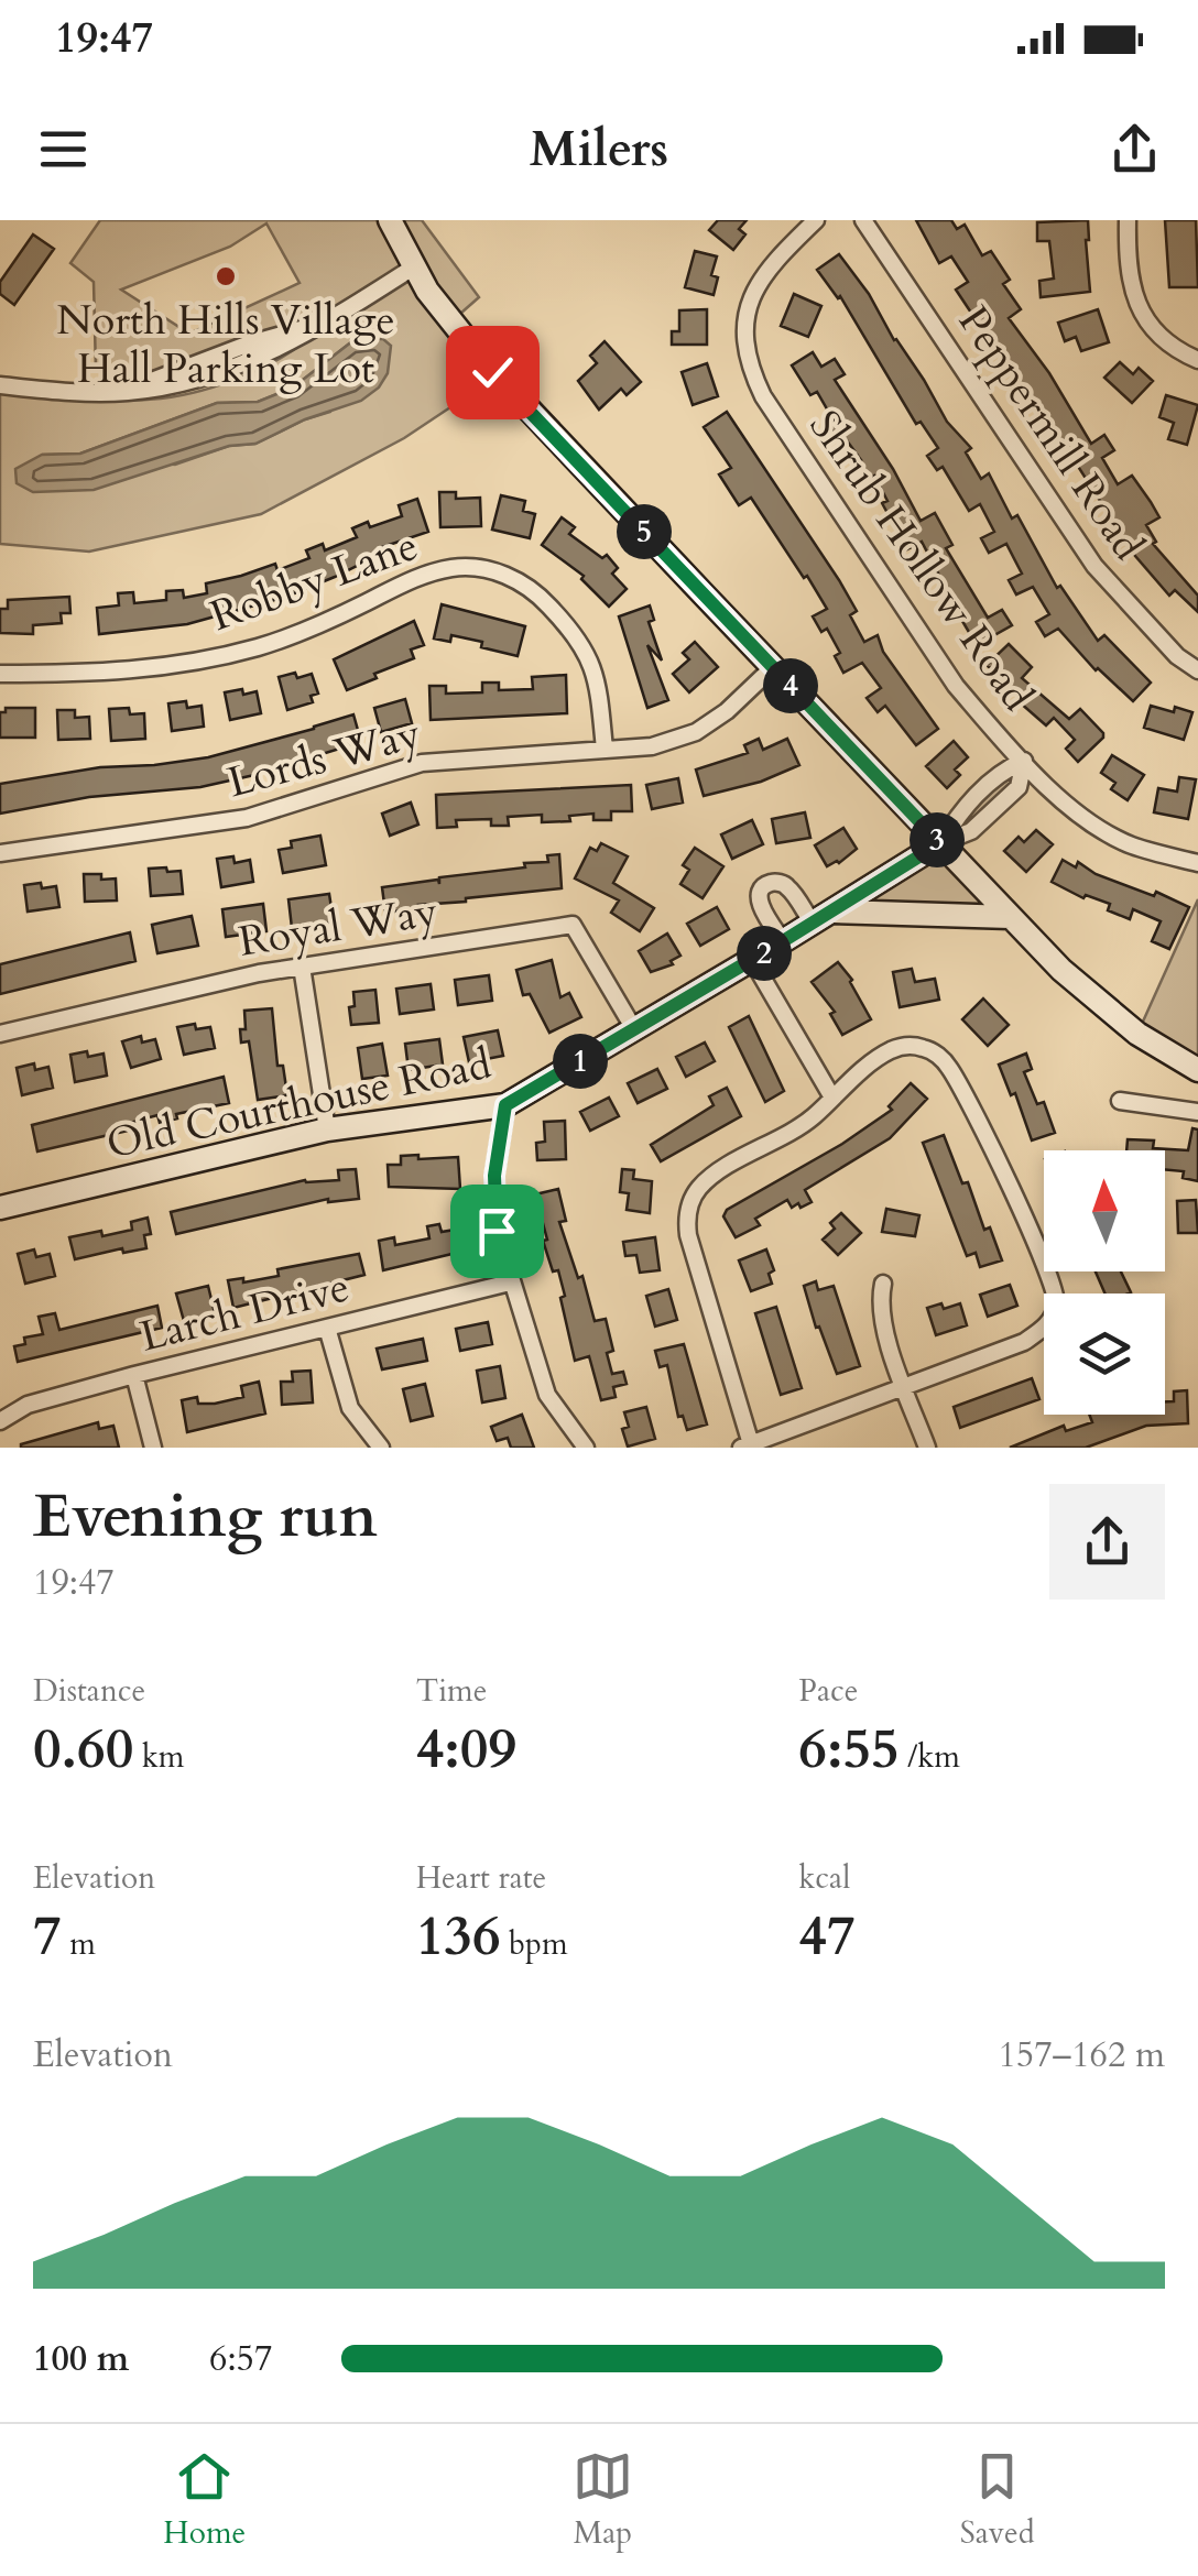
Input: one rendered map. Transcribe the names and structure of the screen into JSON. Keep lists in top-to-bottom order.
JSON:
{
  "streets": {
    "street": [
      "Peppermill Road",
      "Shrub Hollow Road",
      "Robby Lane",
      "Lords Way",
      "Royal Way",
      "Old Courthouse Road",
      "Larch Drive"
    ]
  },
  "crossings": [
    ["Robby Lane", "Lords Way"],
    ["Royal Way", "Old Courthouse Road"]
  ],
  "places": ["North Hills Village Hall Parking Lot"],
  "north": "top",
  "page": {
    "status": "19:47",
    "header": "Milers",
    "pins": [
      "5",
      "4",
      "3",
      "2",
      "1"
    ],
    "heading": ["Evening run", "19:47"],
    "stats": [
      ["Distance", "0.60 km"],
      ["Time", "4:09"],
      ["Pace", "6:55 /km"],
      ["Elevation", "7 m"],
      ["Heart rate", "136 bpm"],
      ["kcal", "47"]
    ],
    "chart": ["Elevation", "157–162 m"],
    "list": [
      {
        "name": "100 m",
        "note": "6:57"
      }
    ],
    "tabs": ["Home", "Map", "Saved"]
  }
}
